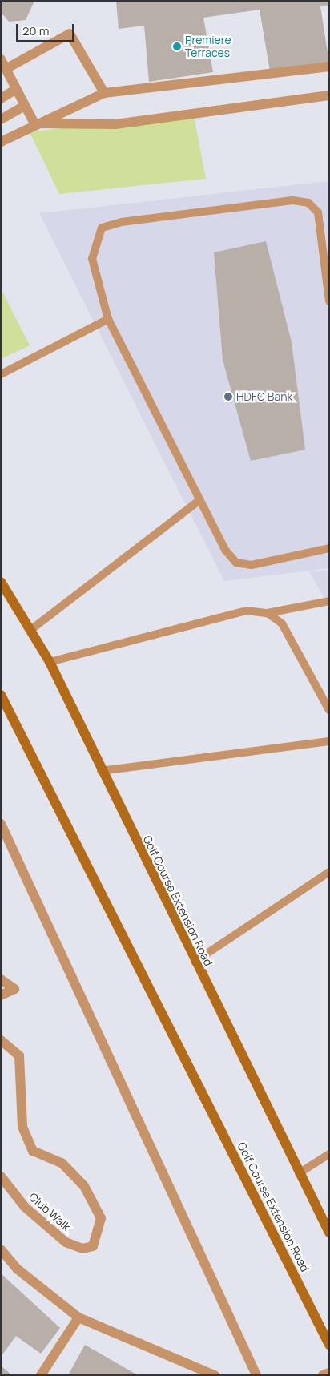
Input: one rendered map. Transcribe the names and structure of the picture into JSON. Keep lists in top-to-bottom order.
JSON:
{
  "streets": {
    "main road": ["Golf Course Extension Road"],
    "street": ["Club Walk"]
  },
  "places": ["Premiere Terraces", "HDFC Bank"],
  "scale_bar": "20 m"
}
